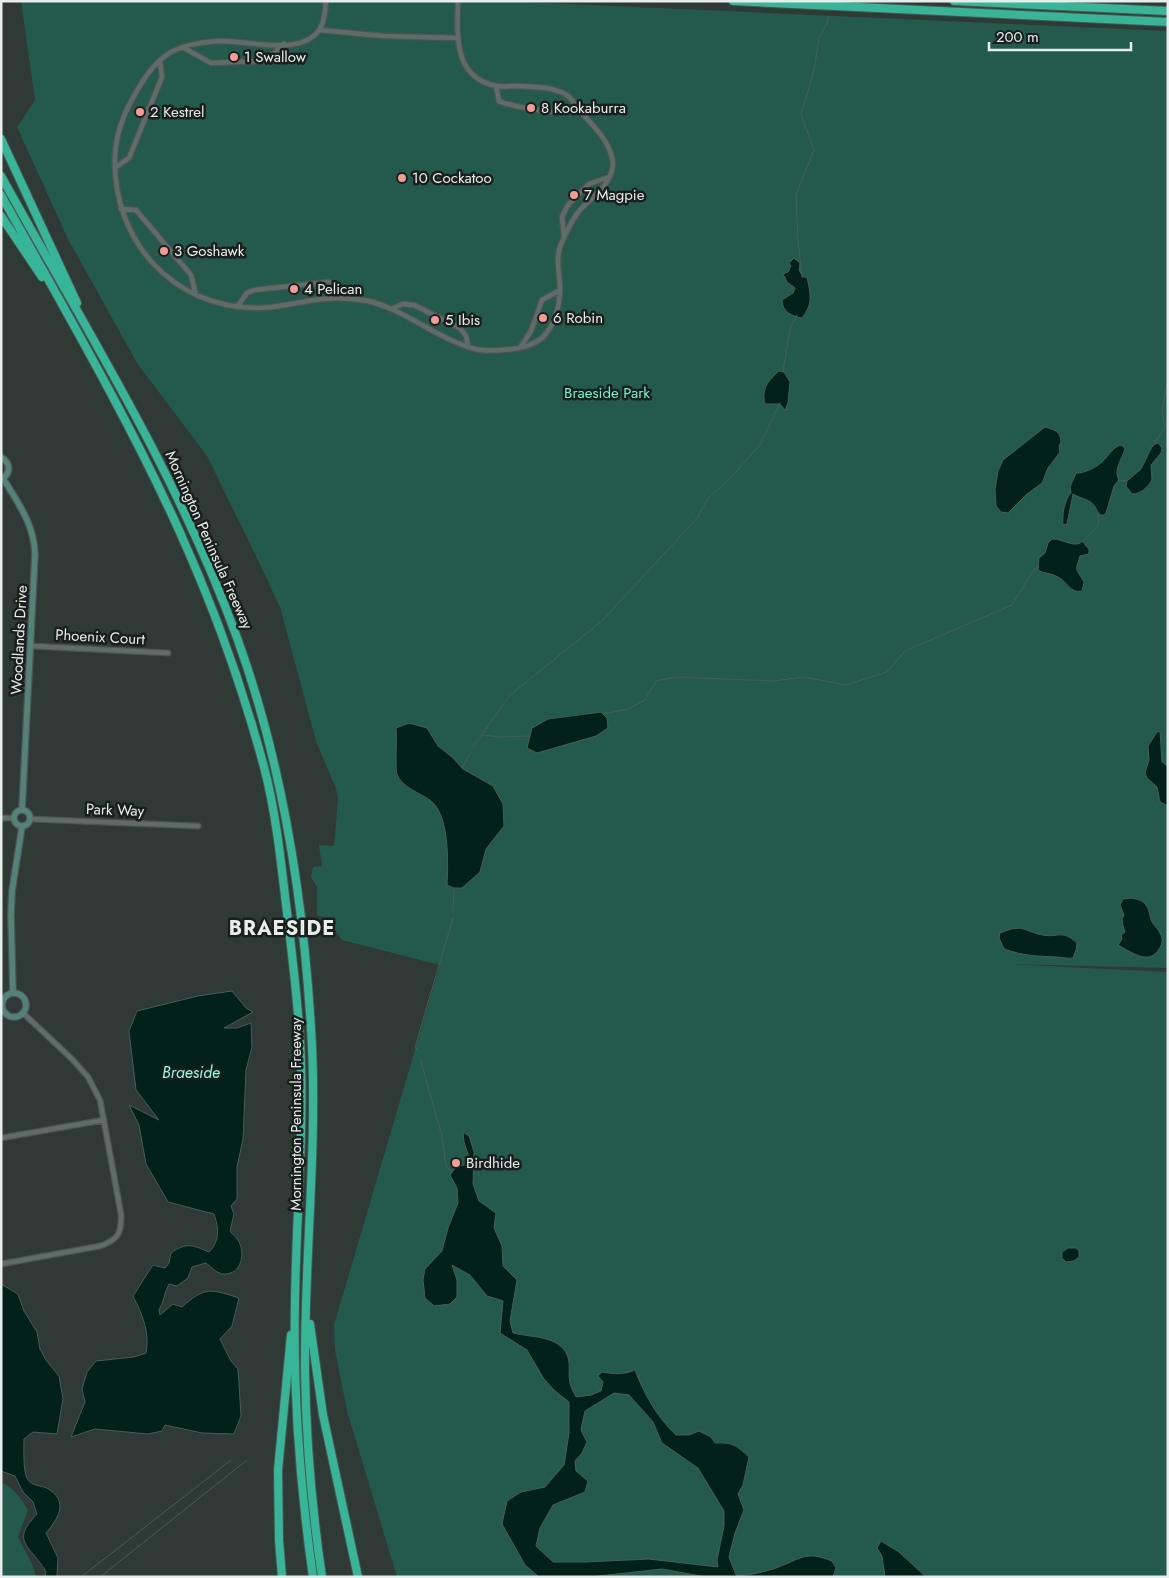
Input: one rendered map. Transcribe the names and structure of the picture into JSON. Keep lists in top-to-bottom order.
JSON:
{
  "streets": {
    "highway": ["Mornington Peninsula Freeway"],
    "street": ["Phoenix Court", "Woodlands Drive", "Park Way"]
  },
  "crossings": [
    ["Phoenix Court", "Woodlands Drive"],
    ["Woodlands Drive", "Park Way"]
  ],
  "districts": ["BRAESIDE"],
  "water": ["Braeside"],
  "parks": ["Braeside Park"],
  "places": [
    "1 Swallow",
    "8 Kookaburra",
    "2 Kestrel",
    "10 Cockatoo",
    "7 Magpie",
    "3 Goshawk",
    "4 Pelican",
    "6 Robin",
    "5 Ibis",
    "Birdhide"
  ],
  "scale_bar": "200 m"
}
